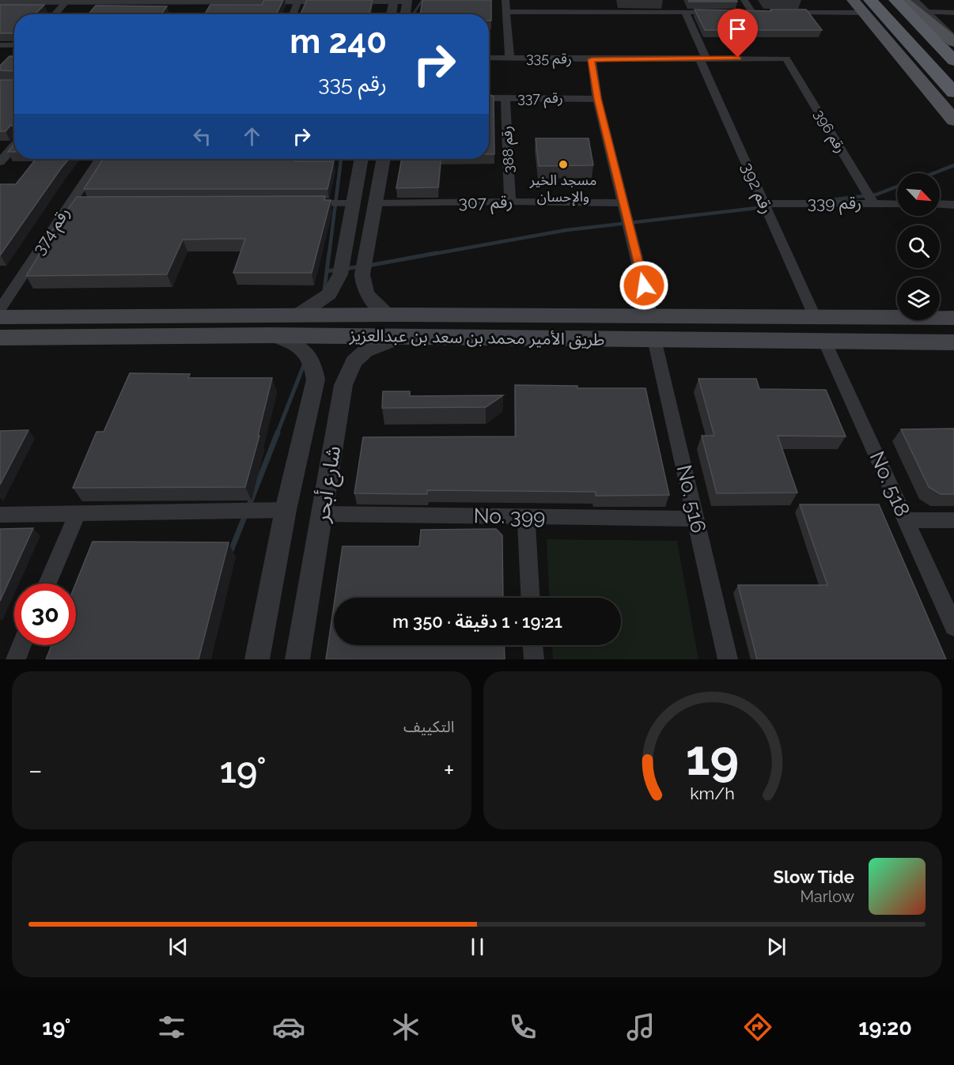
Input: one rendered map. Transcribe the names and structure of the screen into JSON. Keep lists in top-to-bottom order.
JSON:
{
  "streets": {
    "main road": ["طريق الأمير محمد بن سعد بن عبدالعزيز"],
    "street": [
      "رقم 335",
      "رقم 337",
      "رقم 396",
      "رقم 388",
      "رقم 392",
      "رقم 307",
      "رقم 339",
      "رقم 374",
      "شارع أبحر",
      "No. 518",
      "No. 516",
      "No. 399"
    ]
  },
  "crossings": [
    ["رقم 335", "رقم 396"],
    ["رقم 335", "رقم 392"],
    ["رقم 337", "رقم 388"],
    ["رقم 396", "رقم 339"],
    ["رقم 388", "رقم 307"],
    ["رقم 392", "رقم 339"],
    ["رقم 392", "طريق الأمير محمد بن سعد بن عبدالعزيز"],
    ["طريق الأمير محمد بن سعد بن عبدالعزيز", "شارع أبحر"],
    ["طريق الأمير محمد بن سعد بن عبدالعزيز", "No. 518"],
    ["طريق الأمير محمد بن سعد بن عبدالعزيز", "No. 516"],
    ["شارع أبحر", "No. 399"],
    ["No. 516", "No. 399"]
  ],
  "places": ["مسجد الخير والإحسان"],
  "north": "bottom right",
  "page": {
    "turn": ["240 m", "رقم 335"],
    "limit": "30",
    "trip": "19:21 · 1 دقيقة · 350 m",
    "tile": "التكييف",
    "heat": ["−", "19°", "+"],
    "song": ["Slow Tide", "Marlow"],
    "tabs": ["19:20", "19°"],
    "gauge": ["19", "km/h"]
  }
}
